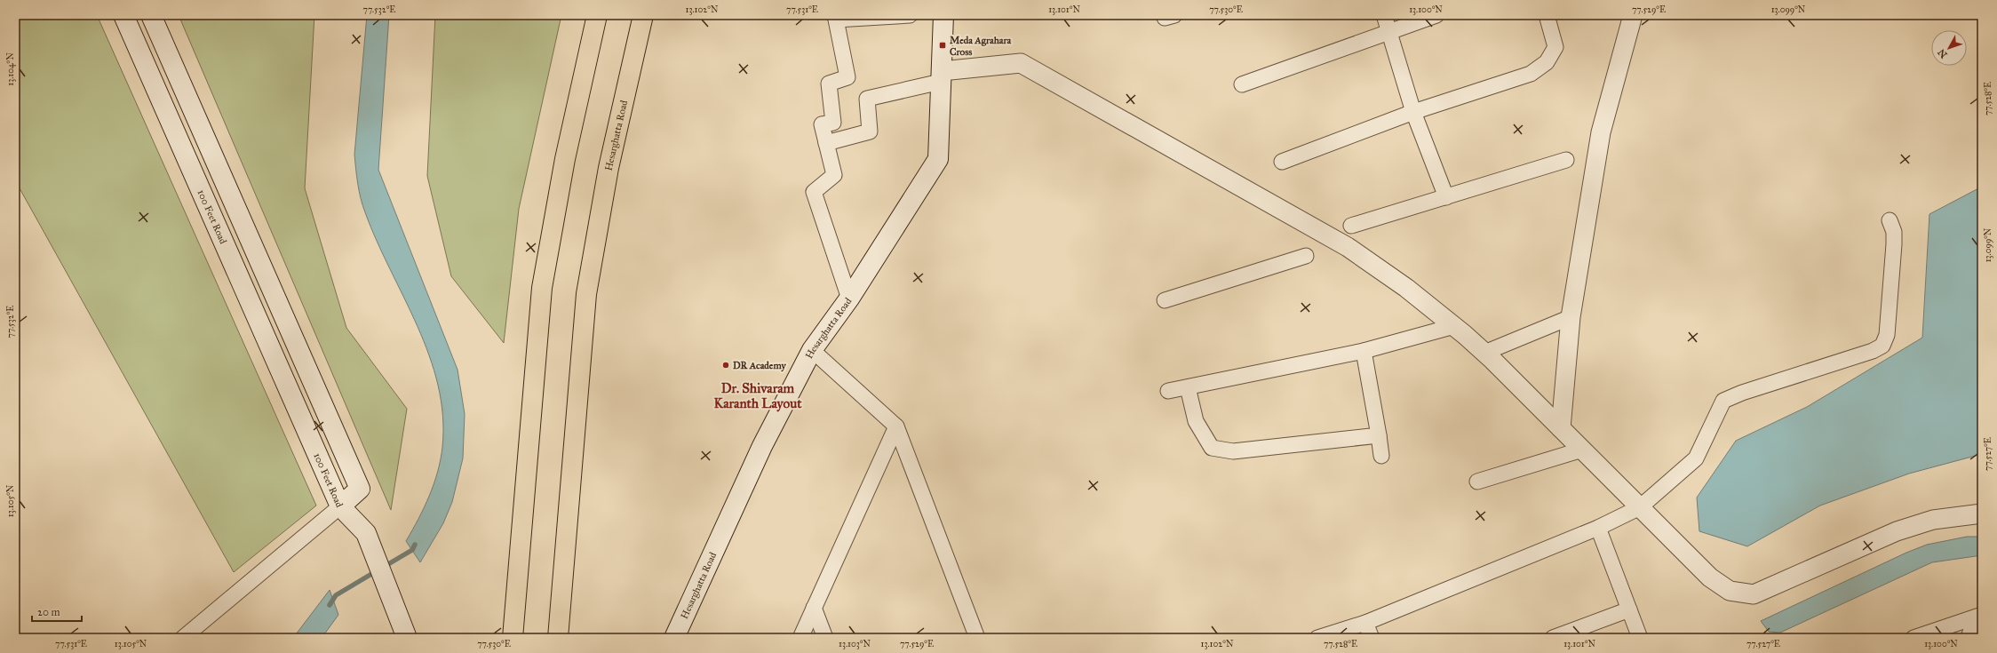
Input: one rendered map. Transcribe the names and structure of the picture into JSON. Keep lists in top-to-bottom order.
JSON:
{
  "streets": {
    "main road": ["Hesarghatta Road", "100 Feet Road"]
  },
  "districts": ["Dr. Shivaram Karanth Layout"],
  "places": {
    "transit": ["Meda Agrahara Cross"],
    "other": ["DR Academy"]
  },
  "scale_bar": "20 m",
  "north": "bottom left",
  "coordinates": [
    "77.532°E",
    "13.102°N",
    "77.531°E",
    "13.101°N",
    "77.530°E",
    "13.100°N",
    "77.529°E",
    "13.099°N",
    "13.104°N",
    "77.528°E",
    "77.527°E",
    "13.105°N",
    "13.103°N"
  ]
}
